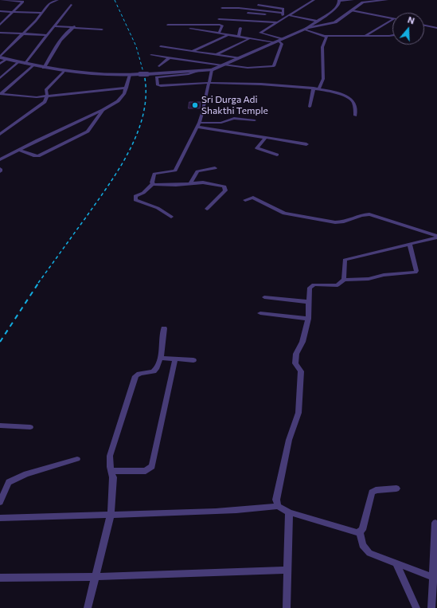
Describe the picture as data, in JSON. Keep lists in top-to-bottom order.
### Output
{
  "places": ["Sri Durga Adi Shakthi Temple"],
  "north": "top"
}
